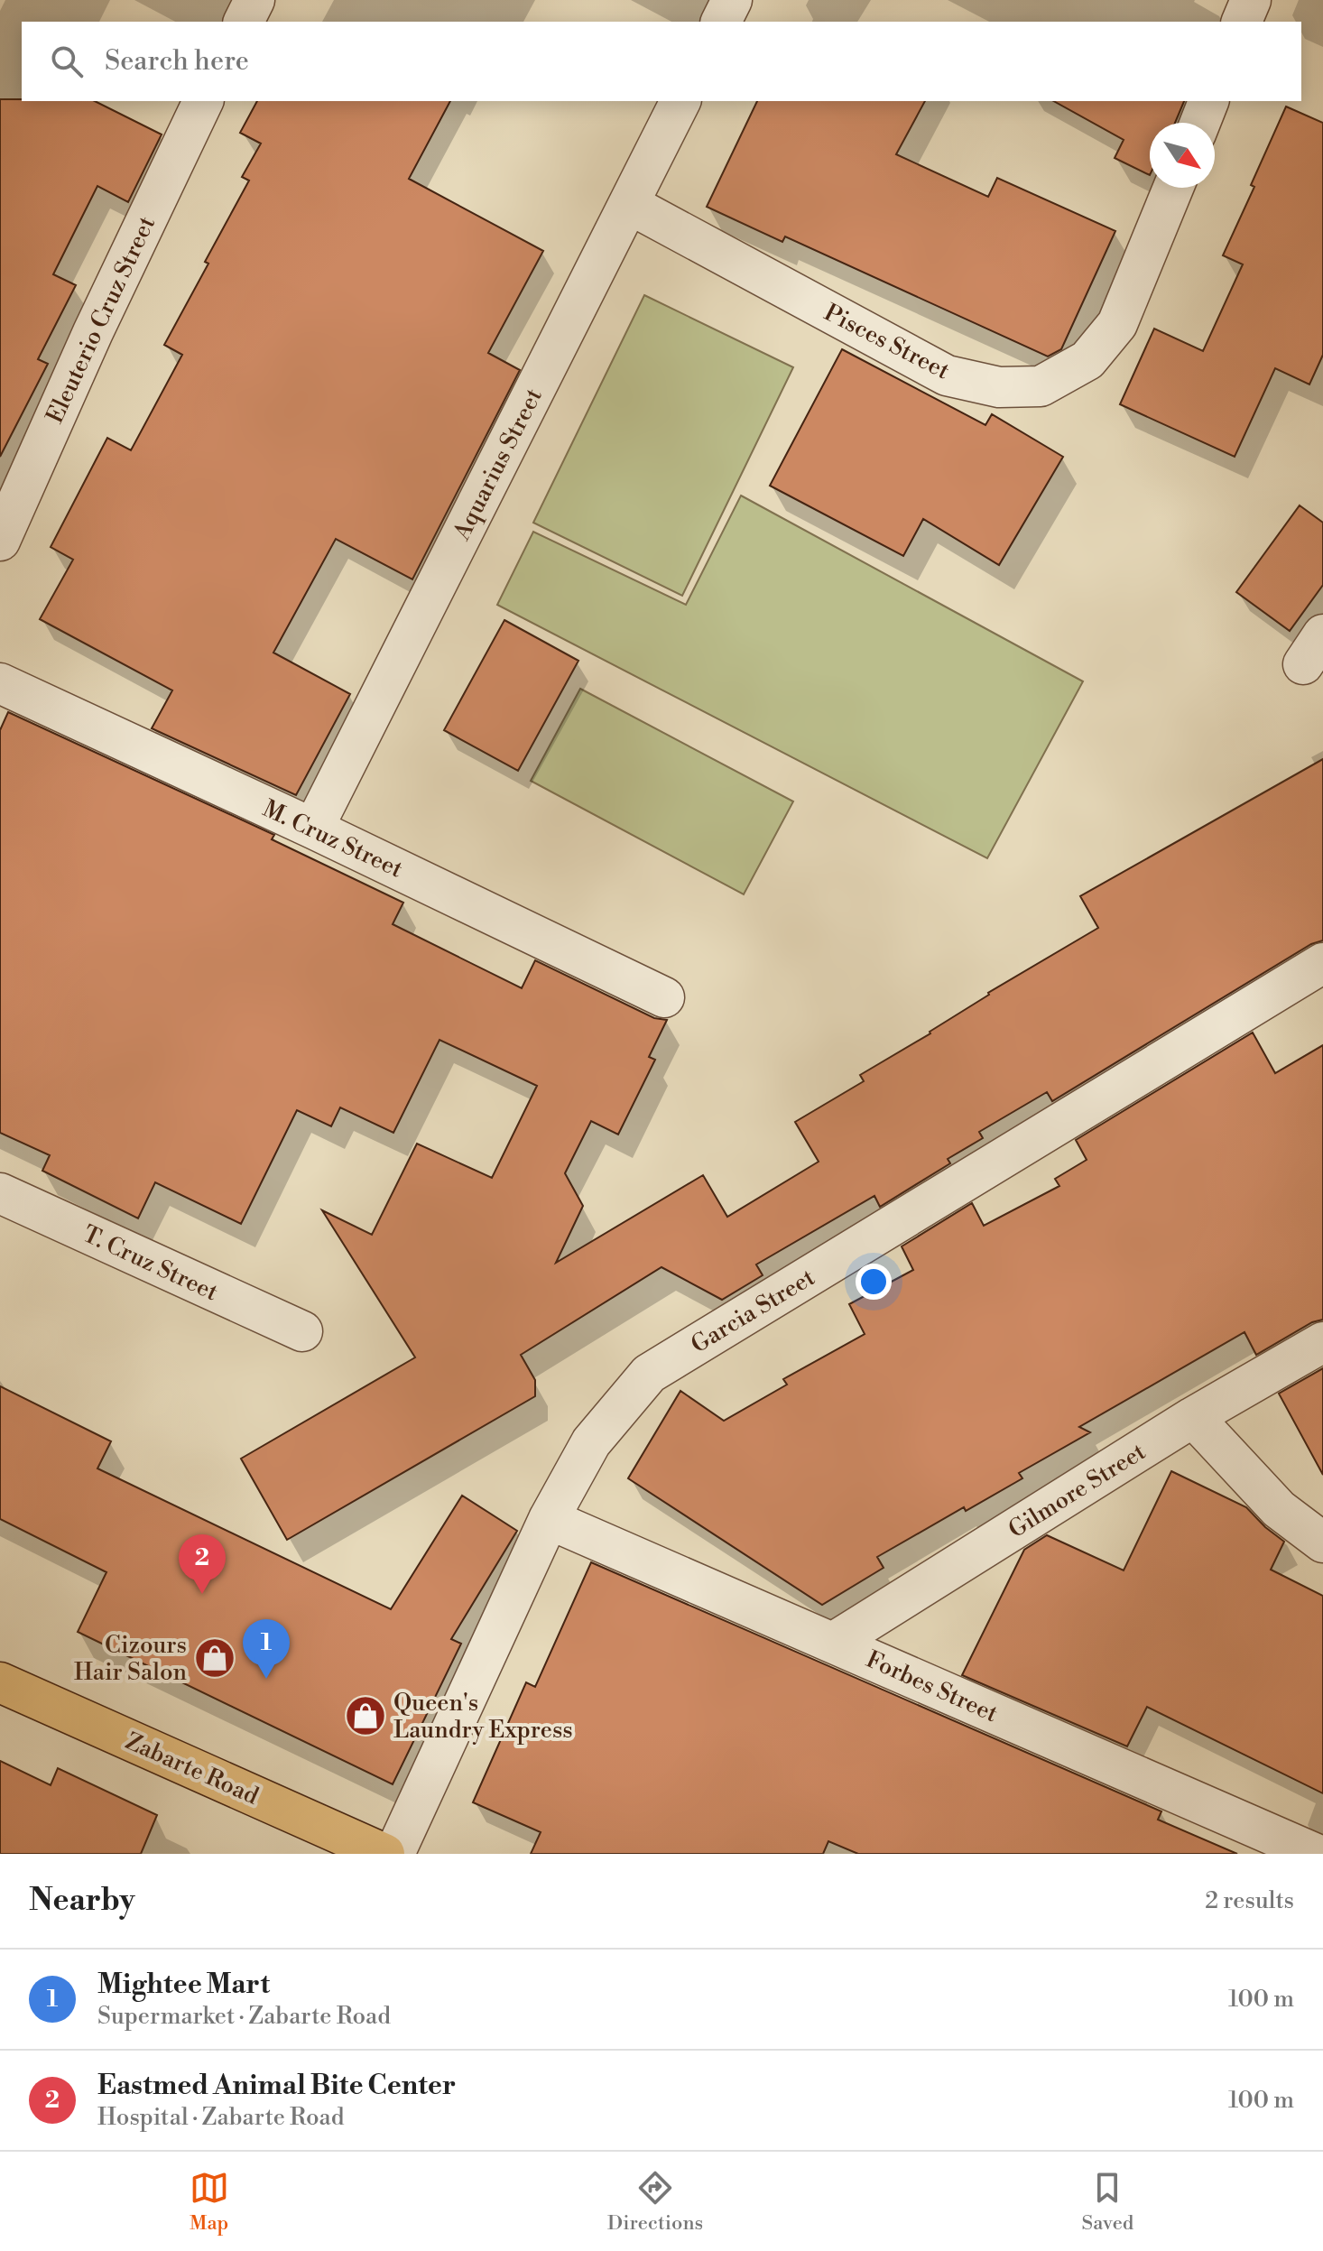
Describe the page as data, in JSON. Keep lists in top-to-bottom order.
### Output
{
  "streets": {
    "main road": ["Zabarte Road"],
    "street": [
      "Eleuterio Cruz Street",
      "Pisces Street",
      "Aquarius Street",
      "M. Cruz Street",
      "T. Cruz Street",
      "Garcia Street",
      "Gilmore Street",
      "Forbes Street"
    ]
  },
  "crossings": [
    ["Pisces Street", "Aquarius Street"],
    ["Aquarius Street", "M. Cruz Street"],
    ["Garcia Street", "Forbes Street"],
    ["Gilmore Street", "Forbes Street"]
  ],
  "places": {
    "shop": ["Cizours Hair Salon", "Queen's Laundry Express"]
  },
  "north": "bottom right",
  "page": {
    "search": "Search here",
    "pins": ["2", "1"],
    "heading": ["Nearby", "2 results"],
    "list": [
      {
        "mark": "1",
        "name": "Mightee Mart",
        "note": "Supermarket · Zabarte Road",
        "value": "100 m"
      },
      {
        "mark": "2",
        "name": "Eastmed Animal Bite Center",
        "note": "Hospital · Zabarte Road",
        "value": "100 m"
      }
    ],
    "nav": ["Map", "Directions", "Saved"]
  }
}
